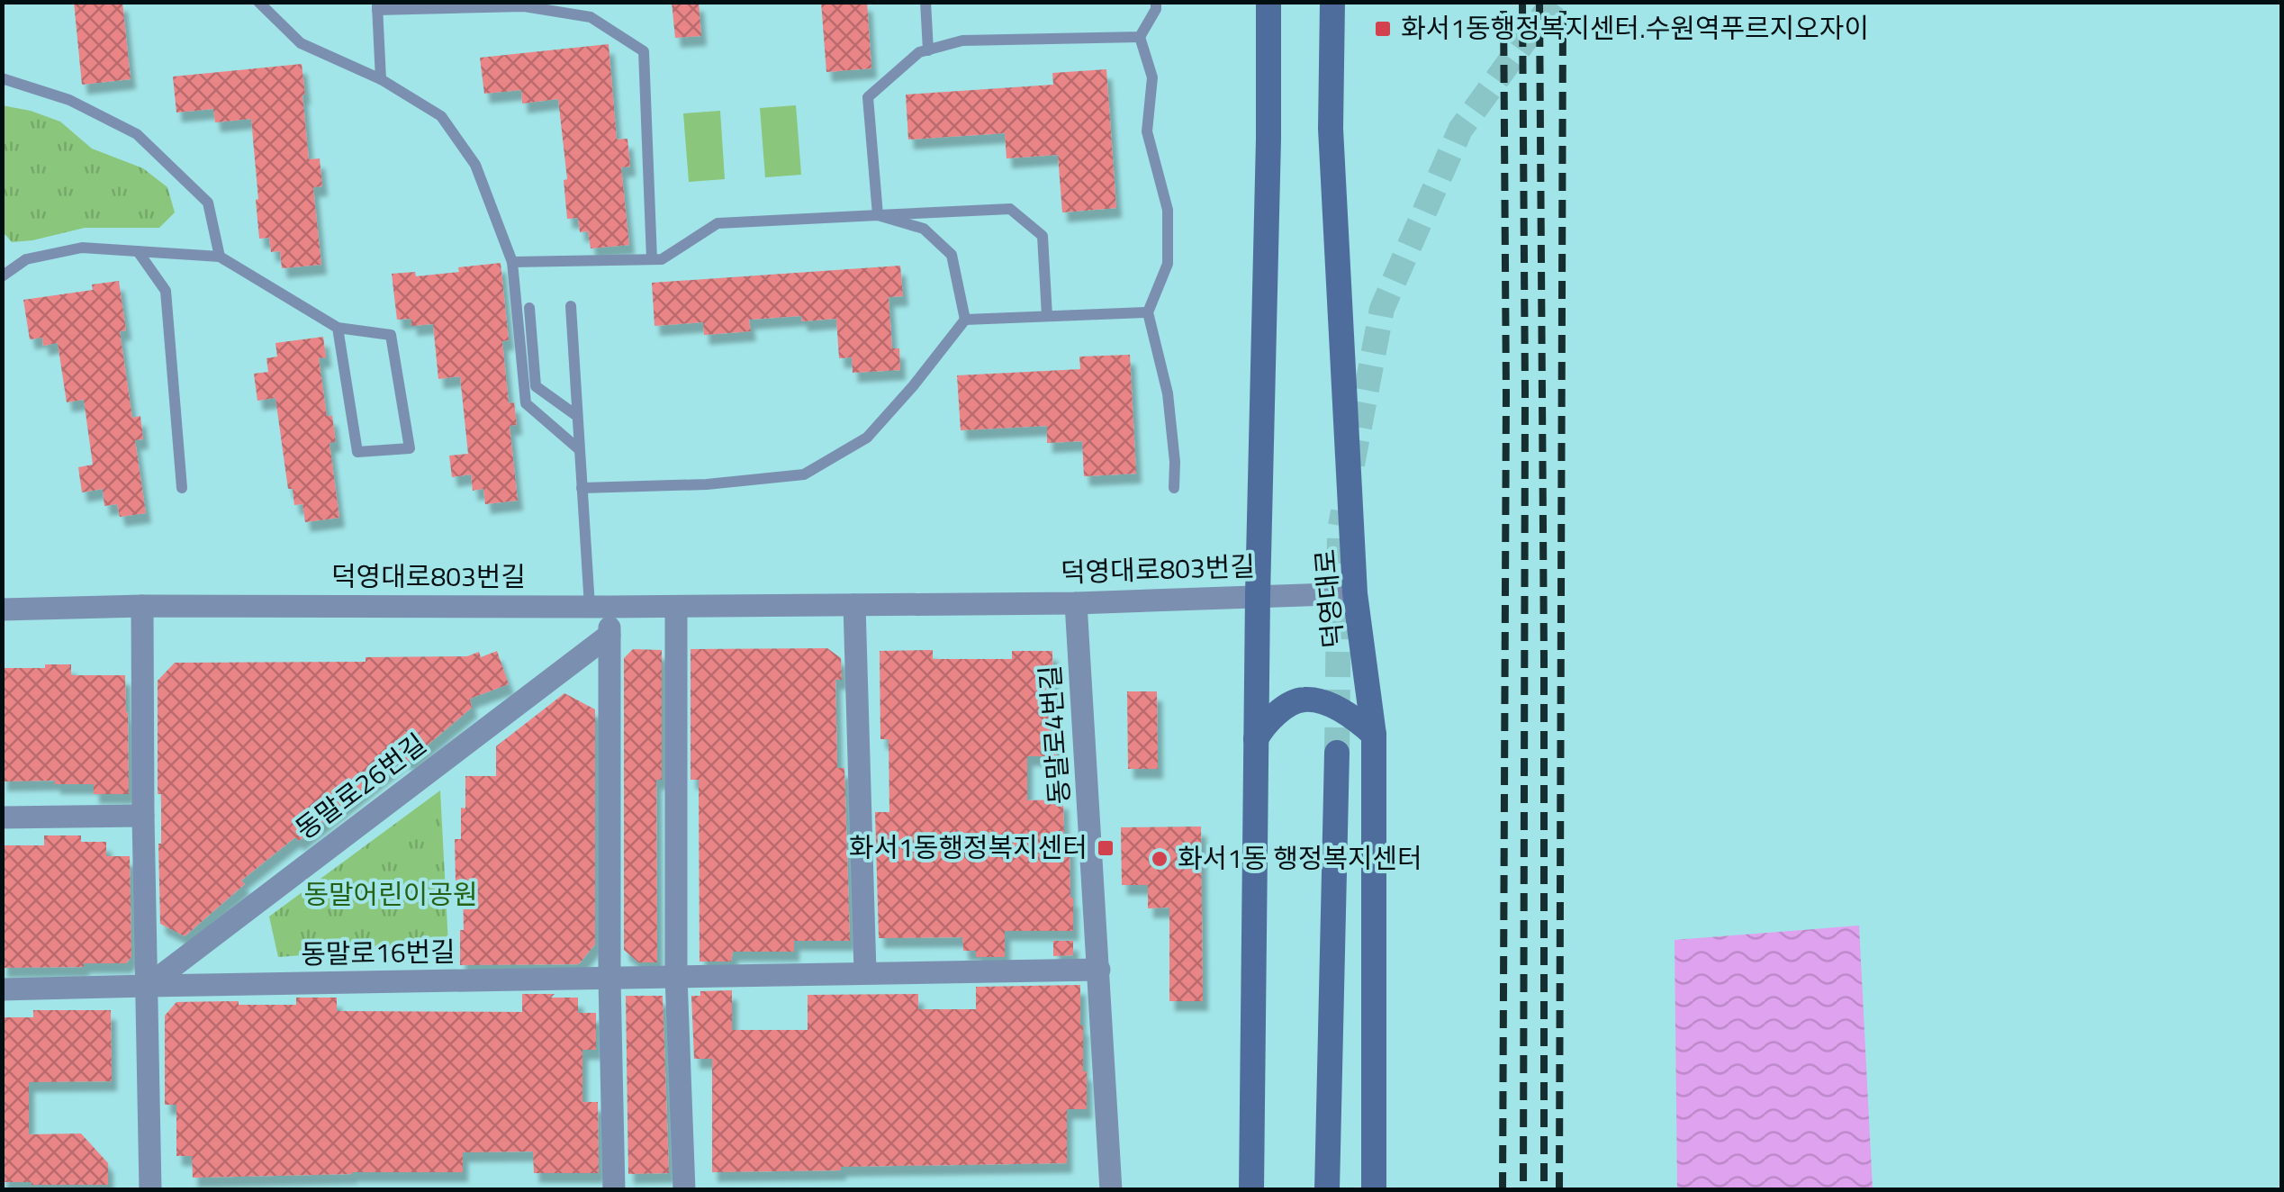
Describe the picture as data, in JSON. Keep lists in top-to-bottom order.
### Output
{
  "streets": {
    "main road": ["덕영대로"],
    "street": [
      "덕영대로803번길",
      "동말로4번길",
      "동말로26번길",
      "동말로16번길"
    ]
  },
  "crossings": [
    ["덕영대로803번길", "덕영대로"],
    ["덕영대로803번길", "동말로4번길"],
    ["동말로26번길", "동말로16번길"]
  ],
  "parks": ["동말어린이공원"],
  "places": {
    "transit": ["화서1동행정복지센터.수원역푸르지오자이", "화서1동행정복지센터"],
    "other": ["화서1동 행정복지센터"]
  }
}
